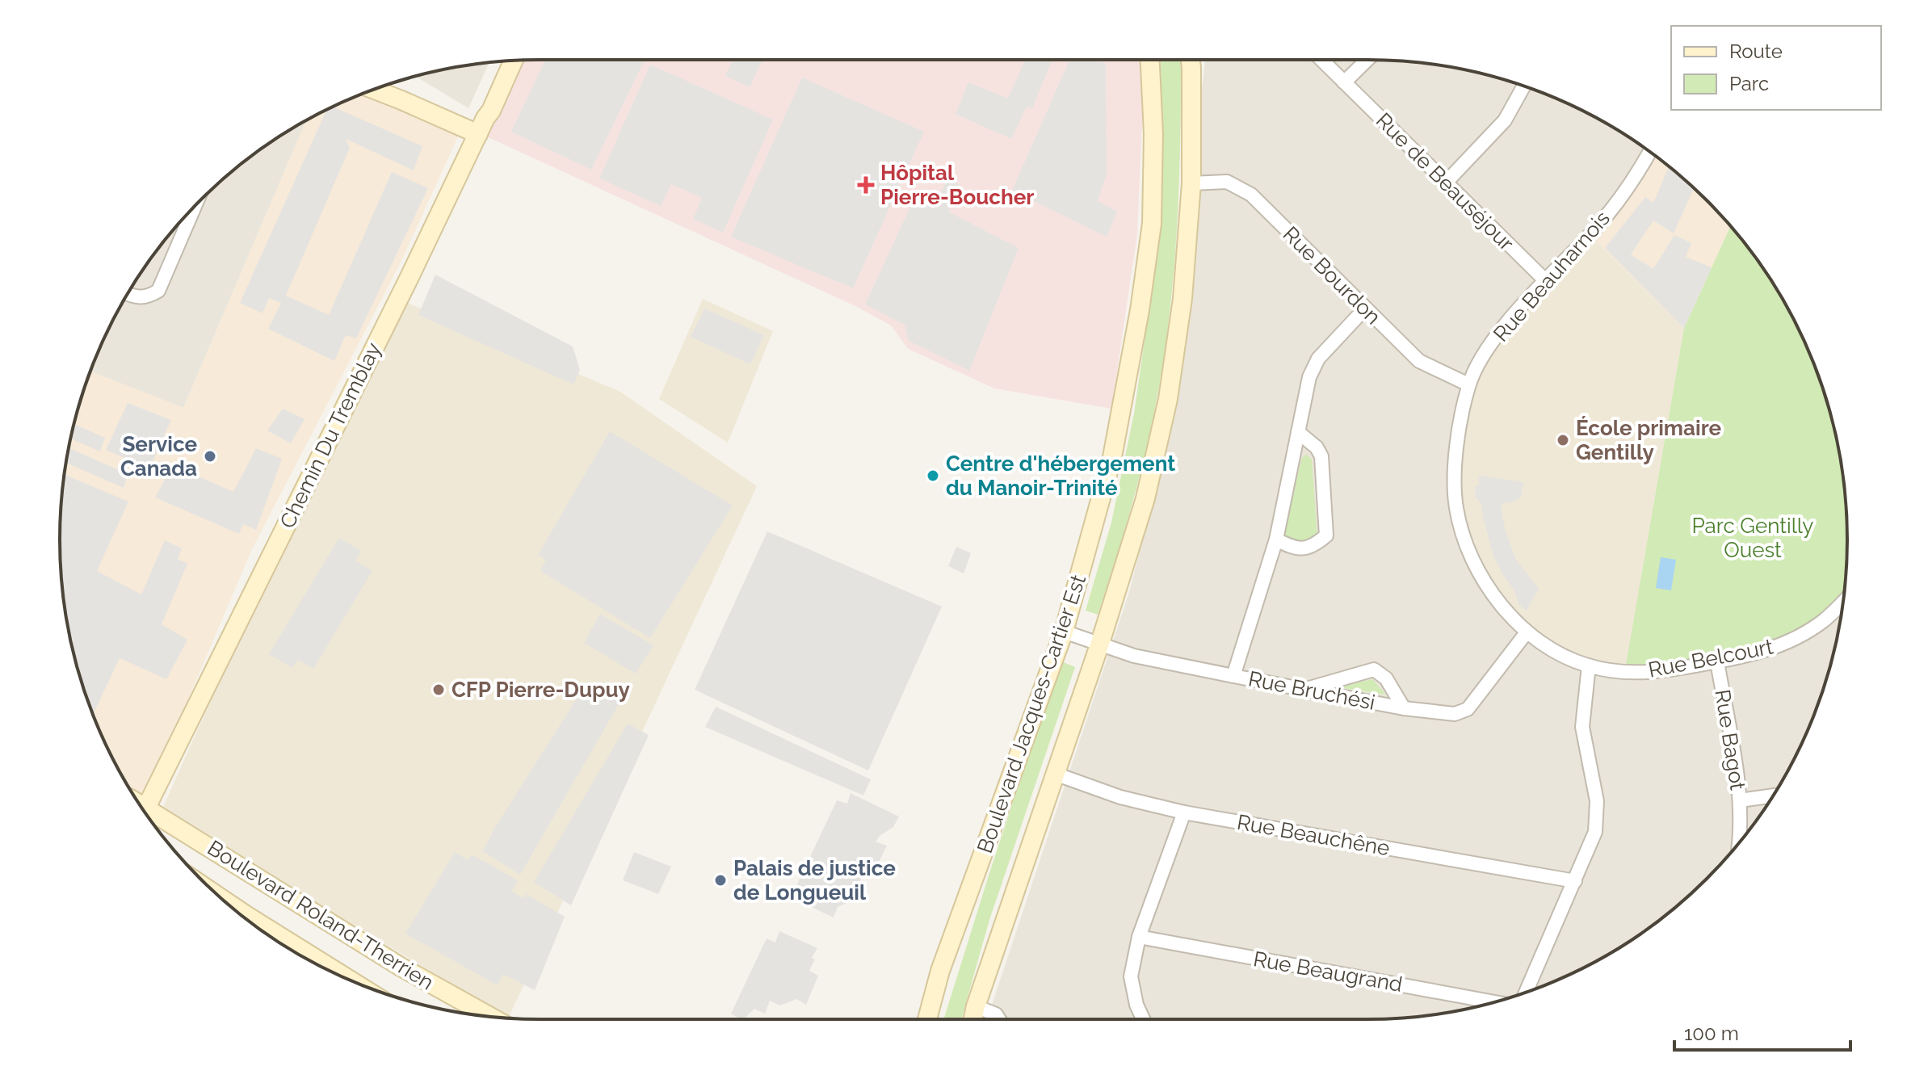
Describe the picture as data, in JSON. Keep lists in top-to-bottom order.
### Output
{
  "streets": {
    "main road": ["Chemin Du Tremblay", "Boulevard Jacques-Cartier Est", "Boulevard Roland-Therrien"],
    "street": [
      "Rue de Beauséjour",
      "Rue Bourdon",
      "Rue Beauharnois",
      "Rue Belcourt",
      "Rue Bruchési",
      "Rue Bagot",
      "Rue Beauchêne",
      "Rue Beaugrand"
    ]
  },
  "crossings": [
    ["Rue de Beauséjour", "Rue Beauharnois"],
    ["Rue Bourdon", "Rue Beauharnois"],
    ["Rue Bourdon", "Boulevard Jacques-Cartier Est"],
    ["Rue Beauharnois", "Rue Belcourt"],
    ["Rue Beauharnois", "Rue Bruchési"],
    ["Rue Belcourt", "Rue Bagot"],
    ["Rue Bruchési", "Boulevard Jacques-Cartier Est"],
    ["Boulevard Jacques-Cartier Est", "Rue Beauchêne"]
  ],
  "parks": ["Parc Gentilly Ouest"],
  "places": {
    "health": ["Hôpital Pierre-Boucher"],
    "other": [
      "École primaire Gentilly",
      "Service Canada",
      "Centre d'hébergement du Manoir-Trinité",
      "CFP Pierre-Dupuy",
      "Palais de justice de Longueuil"
    ]
  },
  "legend": ["Route", "Parc"],
  "scale_bar": "100 m"
}
